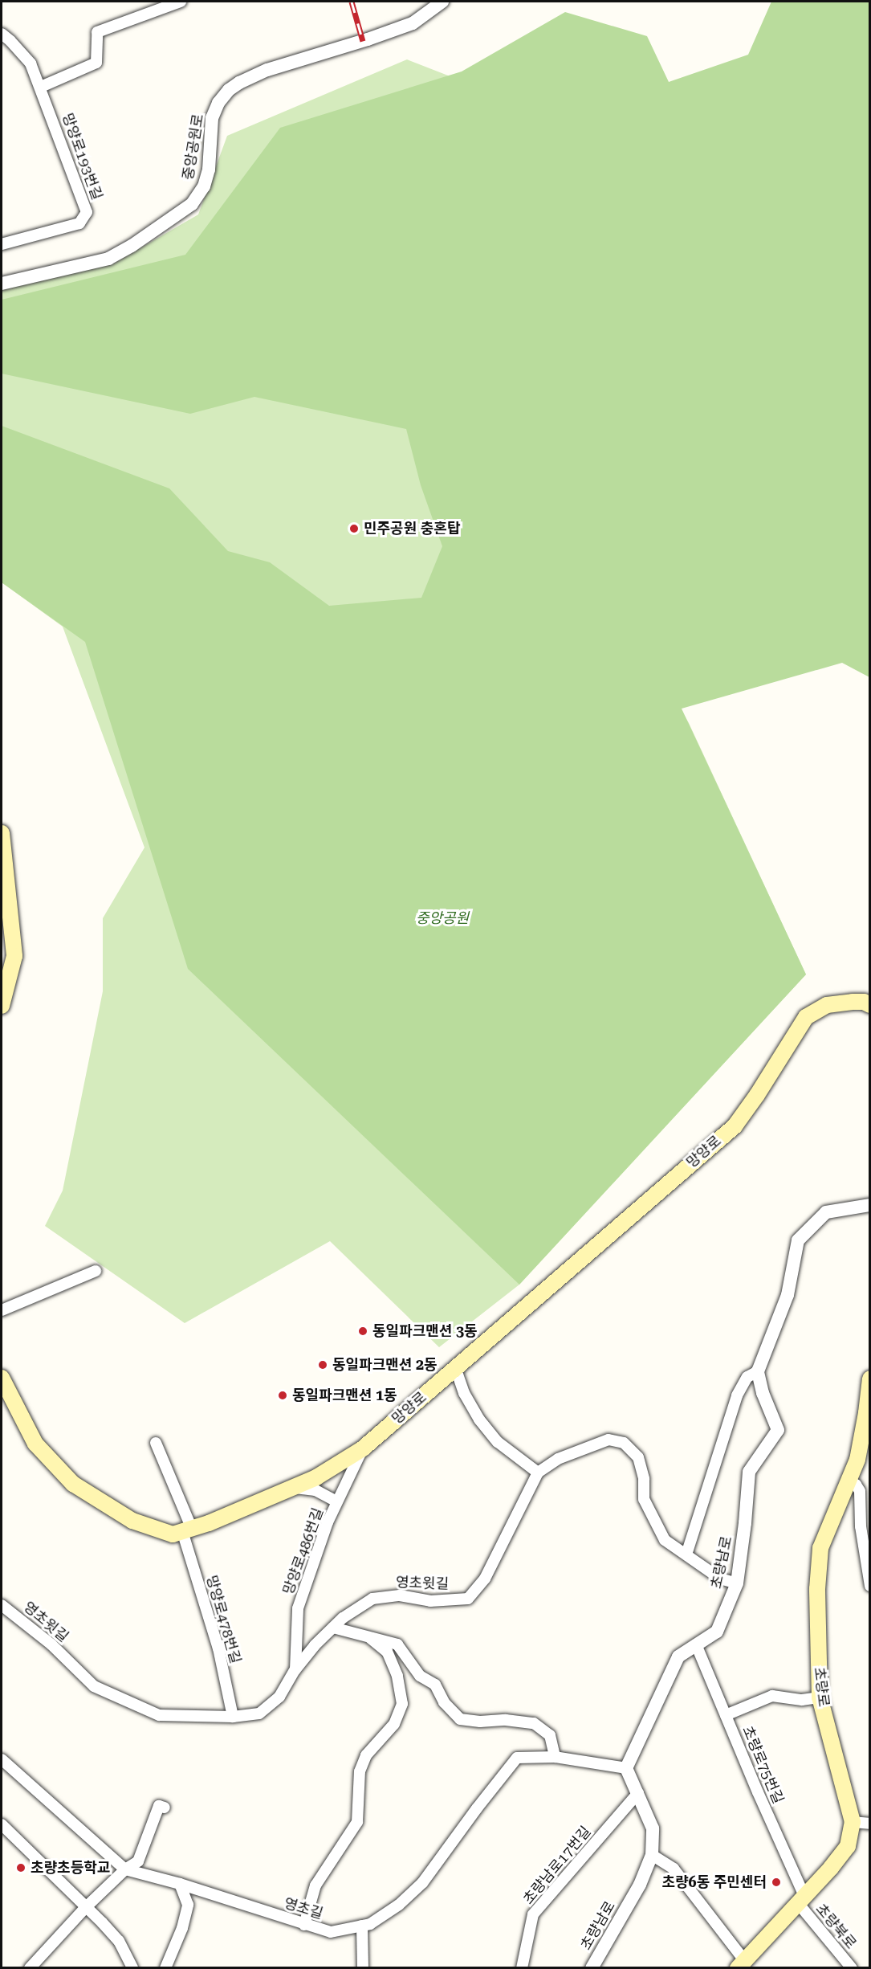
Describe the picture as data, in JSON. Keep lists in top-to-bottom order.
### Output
{
  "streets": {
    "main road": ["망양로", "초량로"],
    "street": [
      "중앙공원로",
      "망양로193번길",
      "망양로486번길",
      "초량남로",
      "영초윗길",
      "망양로478번길",
      "초량로75번길",
      "초량남로17번길",
      "영초길",
      "초량북로"
    ]
  },
  "crossings": [
    ["망양로", "망양로486번길"],
    ["망양로", "망양로478번길"],
    ["망양로486번길", "영초윗길"],
    ["초량남로", "영초윗길"],
    ["초량남로", "초량로"],
    ["초량남로", "초량로75번길"],
    ["초량남로", "초량남로17번길"],
    ["초량남로", "영초길"],
    ["영초윗길", "망양로478번길"],
    ["초량로", "초량로75번길"],
    ["초량로", "초량북로"],
    ["초량로75번길", "초량북로"]
  ],
  "parks": ["중앙공원"],
  "places": [
    "민주공원 충혼탑",
    "동일파크맨션 3동",
    "동일파크맨션 2동",
    "동일파크맨션 1동",
    "초량초등학교",
    "초량6동 주민센터"
  ]
}
